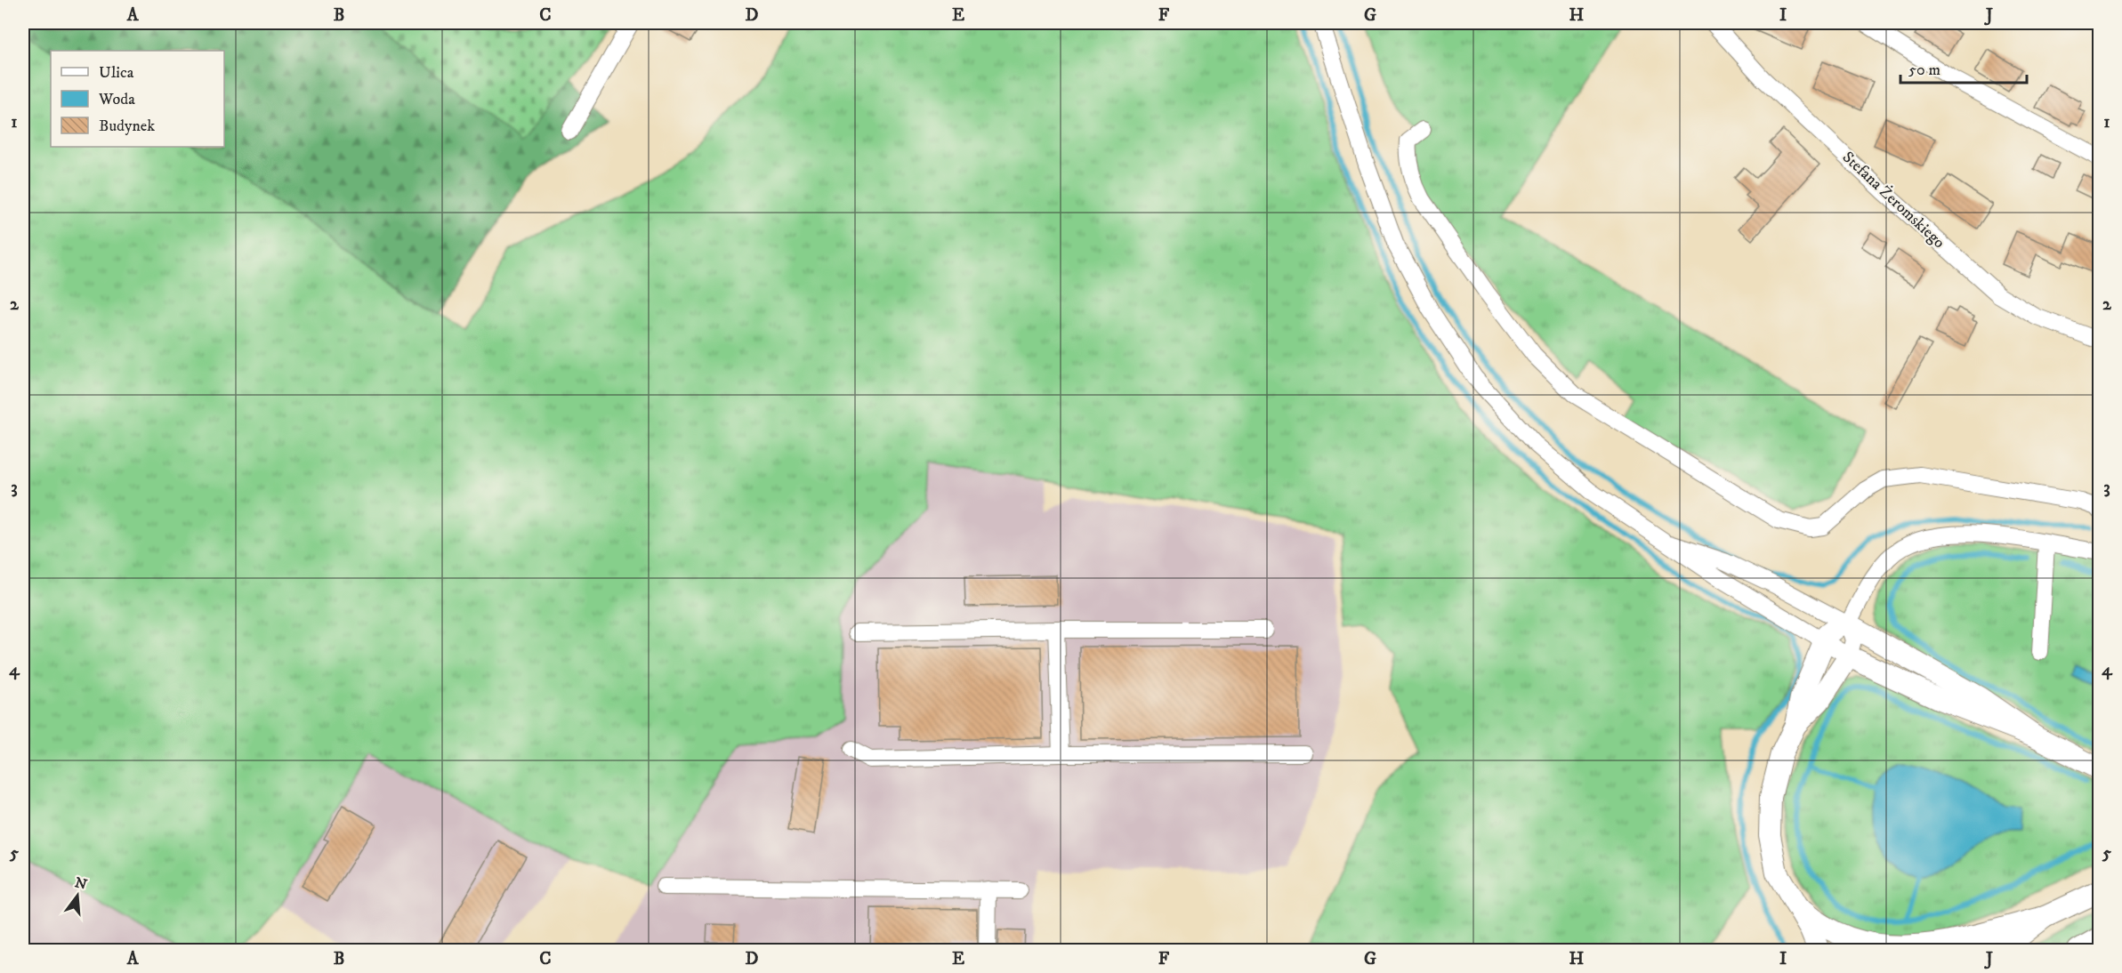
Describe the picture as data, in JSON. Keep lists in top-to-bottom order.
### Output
{
  "streets": {
    "street": ["Stefana Żeromskiego"]
  },
  "legend": ["Ulica", "Woda", "Budynek"],
  "scale_bar": "50 m",
  "north": "top",
  "grid": {
    "columns": [
      "A",
      "B",
      "C",
      "D",
      "E",
      "F",
      "G",
      "H",
      "I",
      "J"
    ],
    "rows": [
      "1",
      "2",
      "3",
      "4",
      "5"
    ]
  }
}
